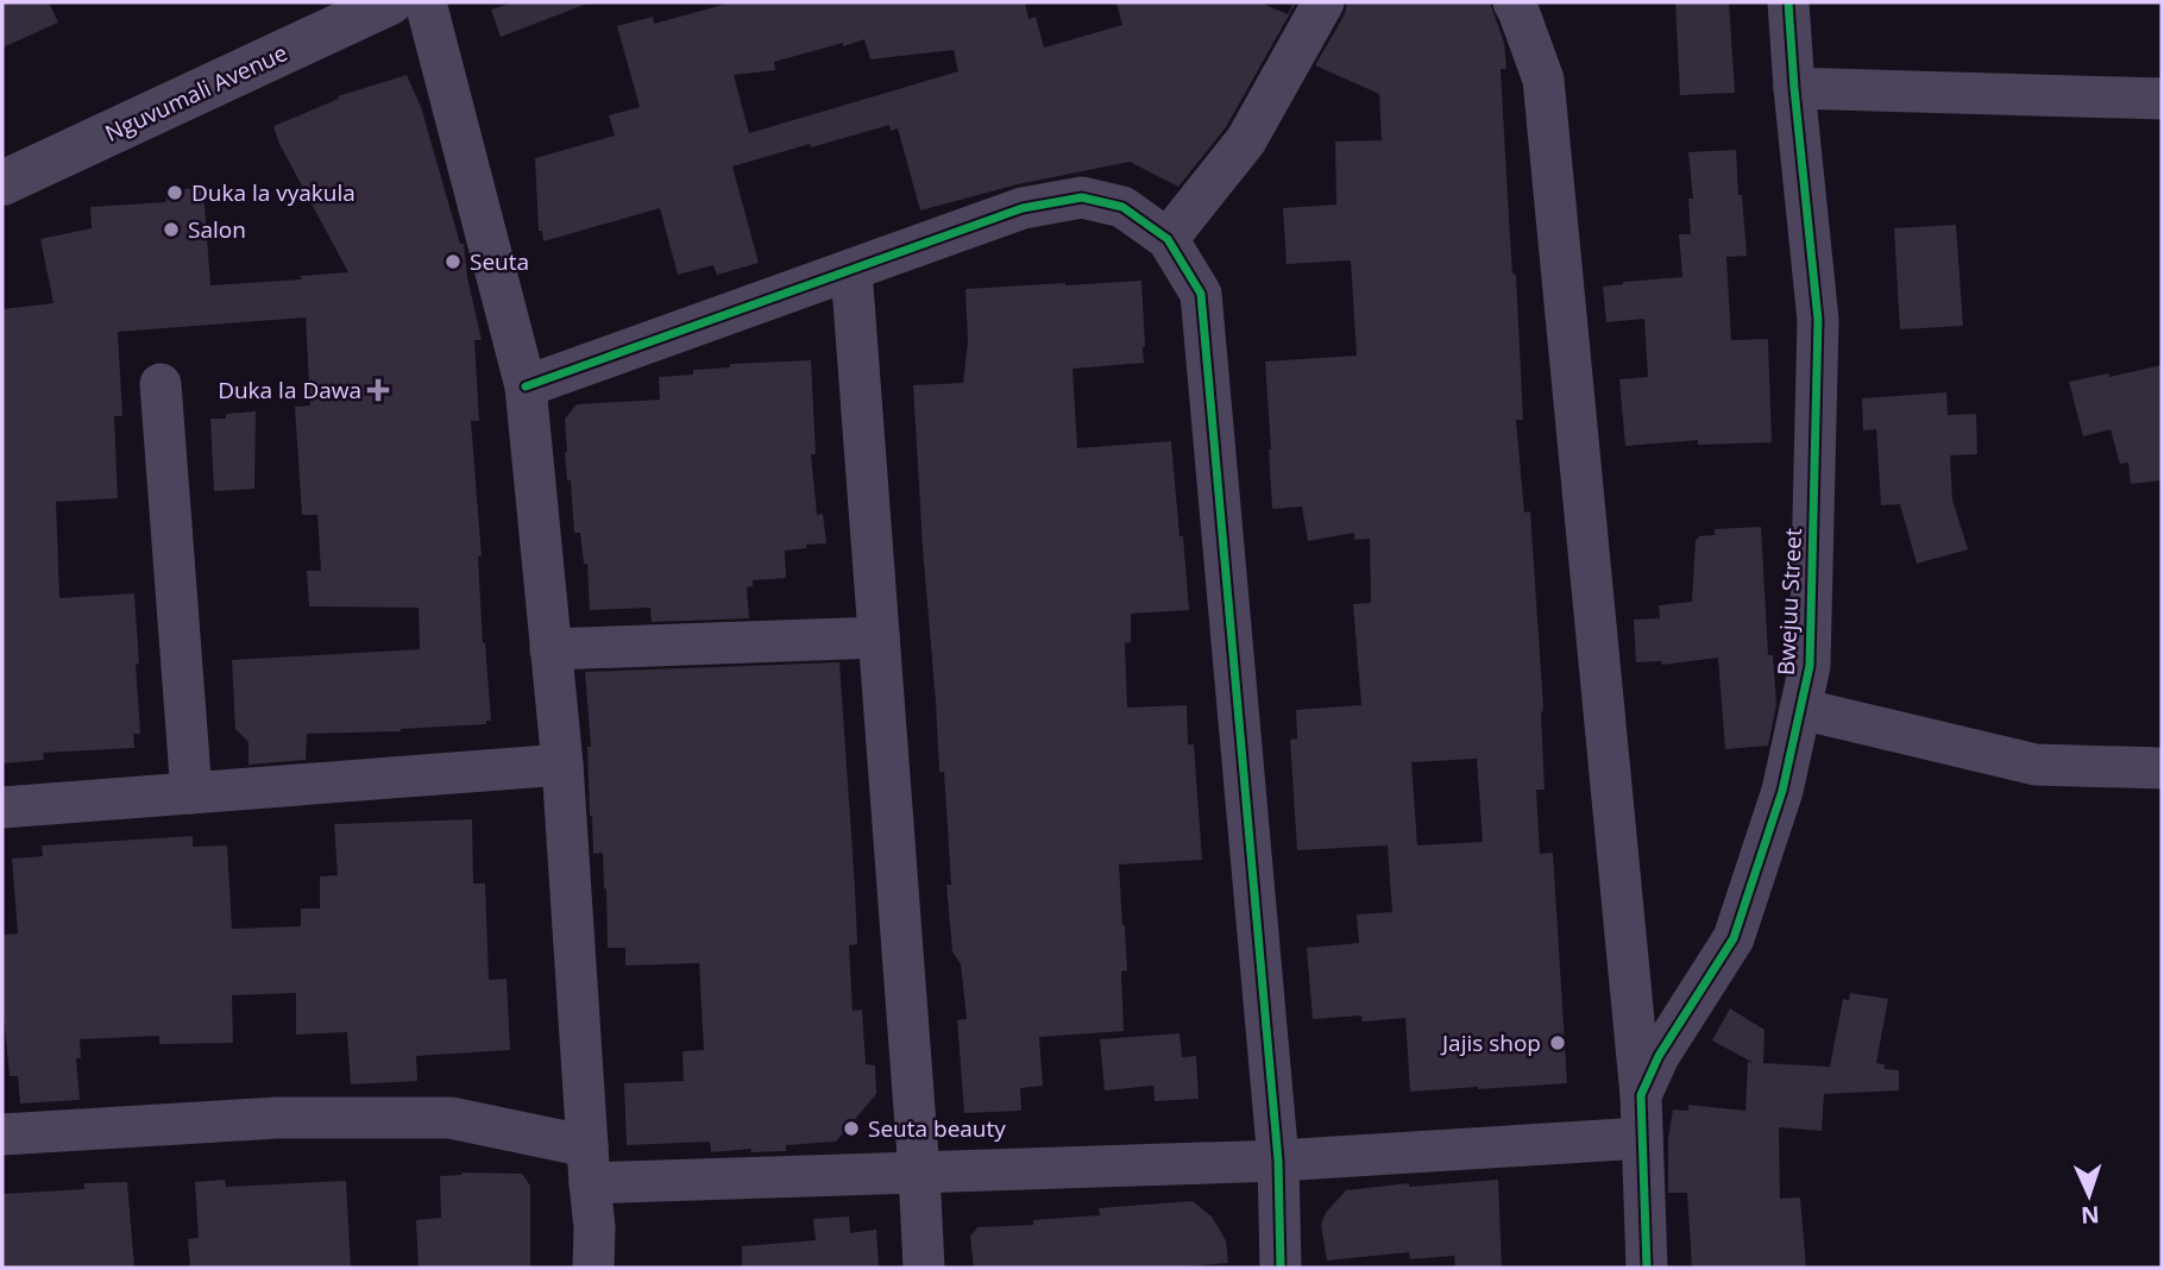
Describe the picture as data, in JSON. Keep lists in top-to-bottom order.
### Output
{
  "streets": {
    "street": ["Nguvumali Avenue", "Bwejuu Street"]
  },
  "places": {
    "other": [
      "Duka la vyakula",
      "Salon",
      "Seuta",
      "Jajis shop",
      "Seuta beauty"
    ],
    "health": ["Duka la Dawa"]
  },
  "north": "bottom"
}
